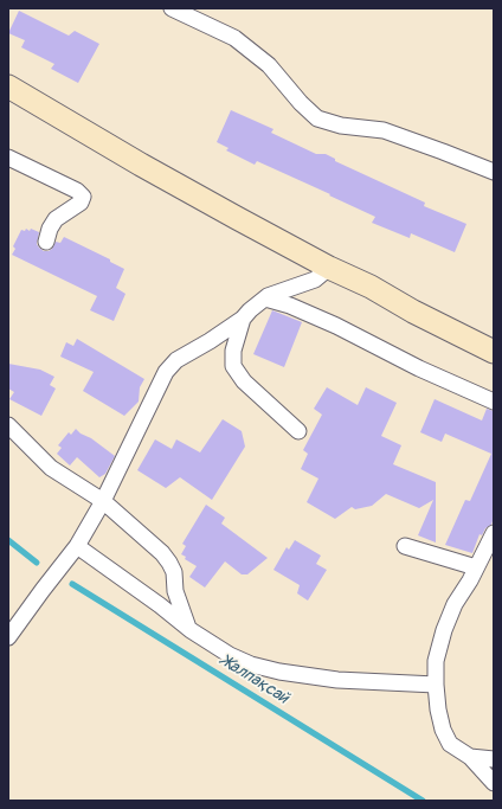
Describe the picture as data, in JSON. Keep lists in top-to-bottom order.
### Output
{
  "water": ["Жалпақсай"]
}
